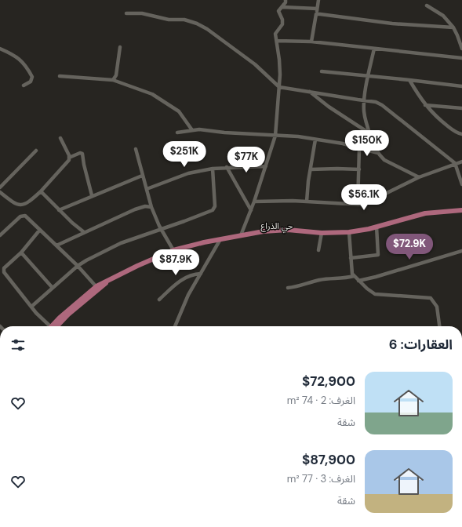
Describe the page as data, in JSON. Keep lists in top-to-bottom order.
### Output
{
  "districts": ["حي الذراع"],
  "page": {
    "price": [
      "$150K",
      "$251K",
      "$77K",
      "$56.1K",
      "$72.9K",
      "$87.9K"
    ],
    "heading": "العقارات: 6",
    "list": [
      {
        "name": "$72,900",
        "note": "الغرف: 2 · 74 m² · شقة"
      },
      {
        "name": "$87,900",
        "note": "الغرف: 3 · 77 m² · شقة"
      }
    ]
  }
}
